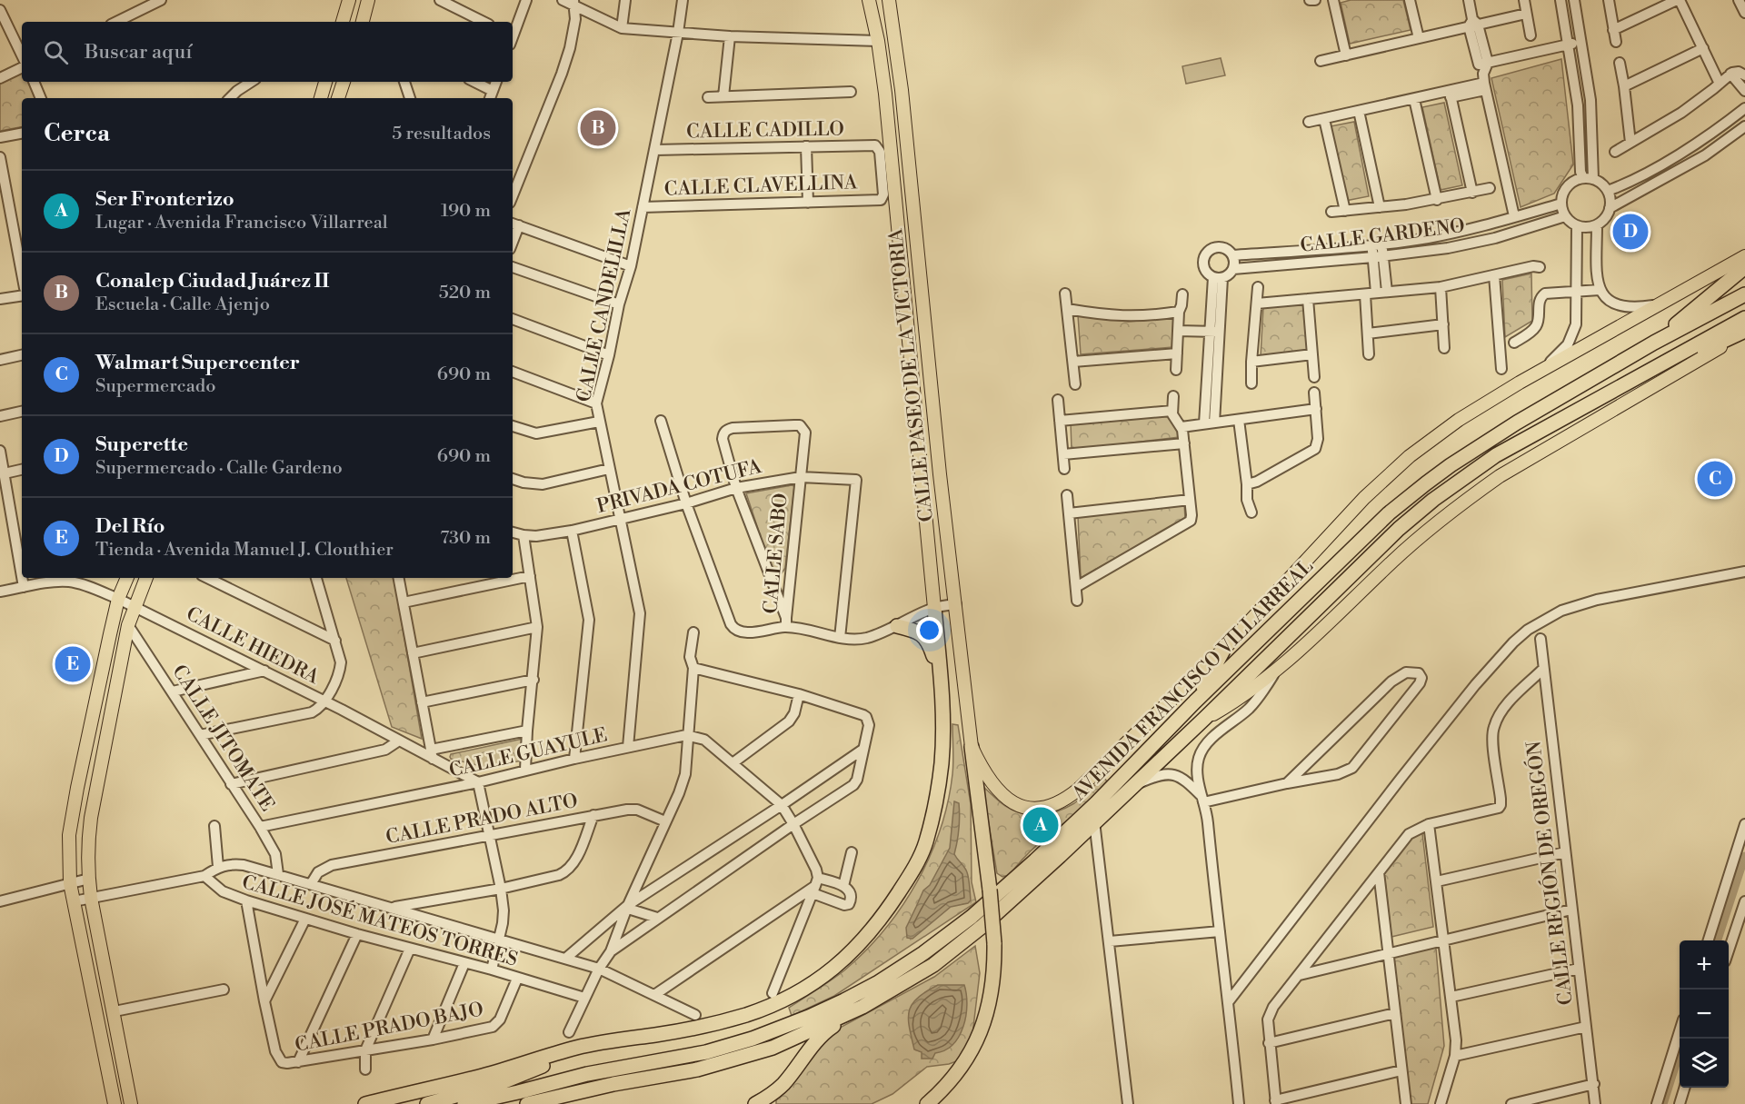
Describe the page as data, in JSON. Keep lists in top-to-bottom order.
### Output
{
  "streets": {
    "highway": ["AVENIDA FRANCISCO VILLARREAL"],
    "main road": ["CALLE PASEO DE LA VICTORIA"],
    "street": [
      "CALLE CADILLO",
      "CALLE CLAVELLINA",
      "CALLE GARDENO",
      "CALLE CANDELILLA",
      "PRIVADA COTUFA",
      "CALLE SABO",
      "CALLE HIEDRA",
      "CALLE JITOMATE",
      "CALLE GUAYULE",
      "CALLE PRADO ALTO",
      "CALLE REGIÓN DE OREGÓN",
      "CALLE JOSÉ MATEOS TORRES",
      "CALLE PRADO BAJO"
    ]
  },
  "crossings": [
    ["CALLE CADILLO", "CALLE CLAVELLINA"],
    ["CALLE CADILLO", "CALLE CANDELILLA"],
    ["CALLE CLAVELLINA", "CALLE CANDELILLA"],
    ["CALLE CANDELILLA", "PRIVADA COTUFA"],
    ["CALLE CANDELILLA", "CALLE GUAYULE"],
    ["PRIVADA COTUFA", "CALLE SABO"],
    ["CALLE HIEDRA", "CALLE GUAYULE"],
    ["CALLE JITOMATE", "CALLE GUAYULE"],
    ["CALLE JOSÉ MATEOS TORRES", "CALLE PRADO BAJO"]
  ],
  "page": {
    "search": "Buscar aquí",
    "heading": ["Cerca", "5 resultados"],
    "pins": [
      "B",
      "D",
      "C",
      "E",
      "A"
    ],
    "list": [
      {
        "mark": "A",
        "name": "Ser Fronterizo",
        "note": "Lugar · Avenida Francisco Villarreal",
        "value": "190 m"
      },
      {
        "mark": "B",
        "name": "Conalep Ciudad Juárez II",
        "note": "Escuela · Calle Ajenjo",
        "value": "520 m"
      },
      {
        "mark": "C",
        "name": "Walmart Supercenter",
        "note": "Supermercado",
        "value": "690 m"
      },
      {
        "mark": "D",
        "name": "Superette",
        "note": "Supermercado · Calle Gardeno",
        "value": "690 m"
      },
      {
        "mark": "E",
        "name": "Del Río",
        "note": "Tienda · Avenida Manuel J. Clouthier",
        "value": "730 m"
      }
    ],
    "map_buttons": ["+", "−"]
  }
}
